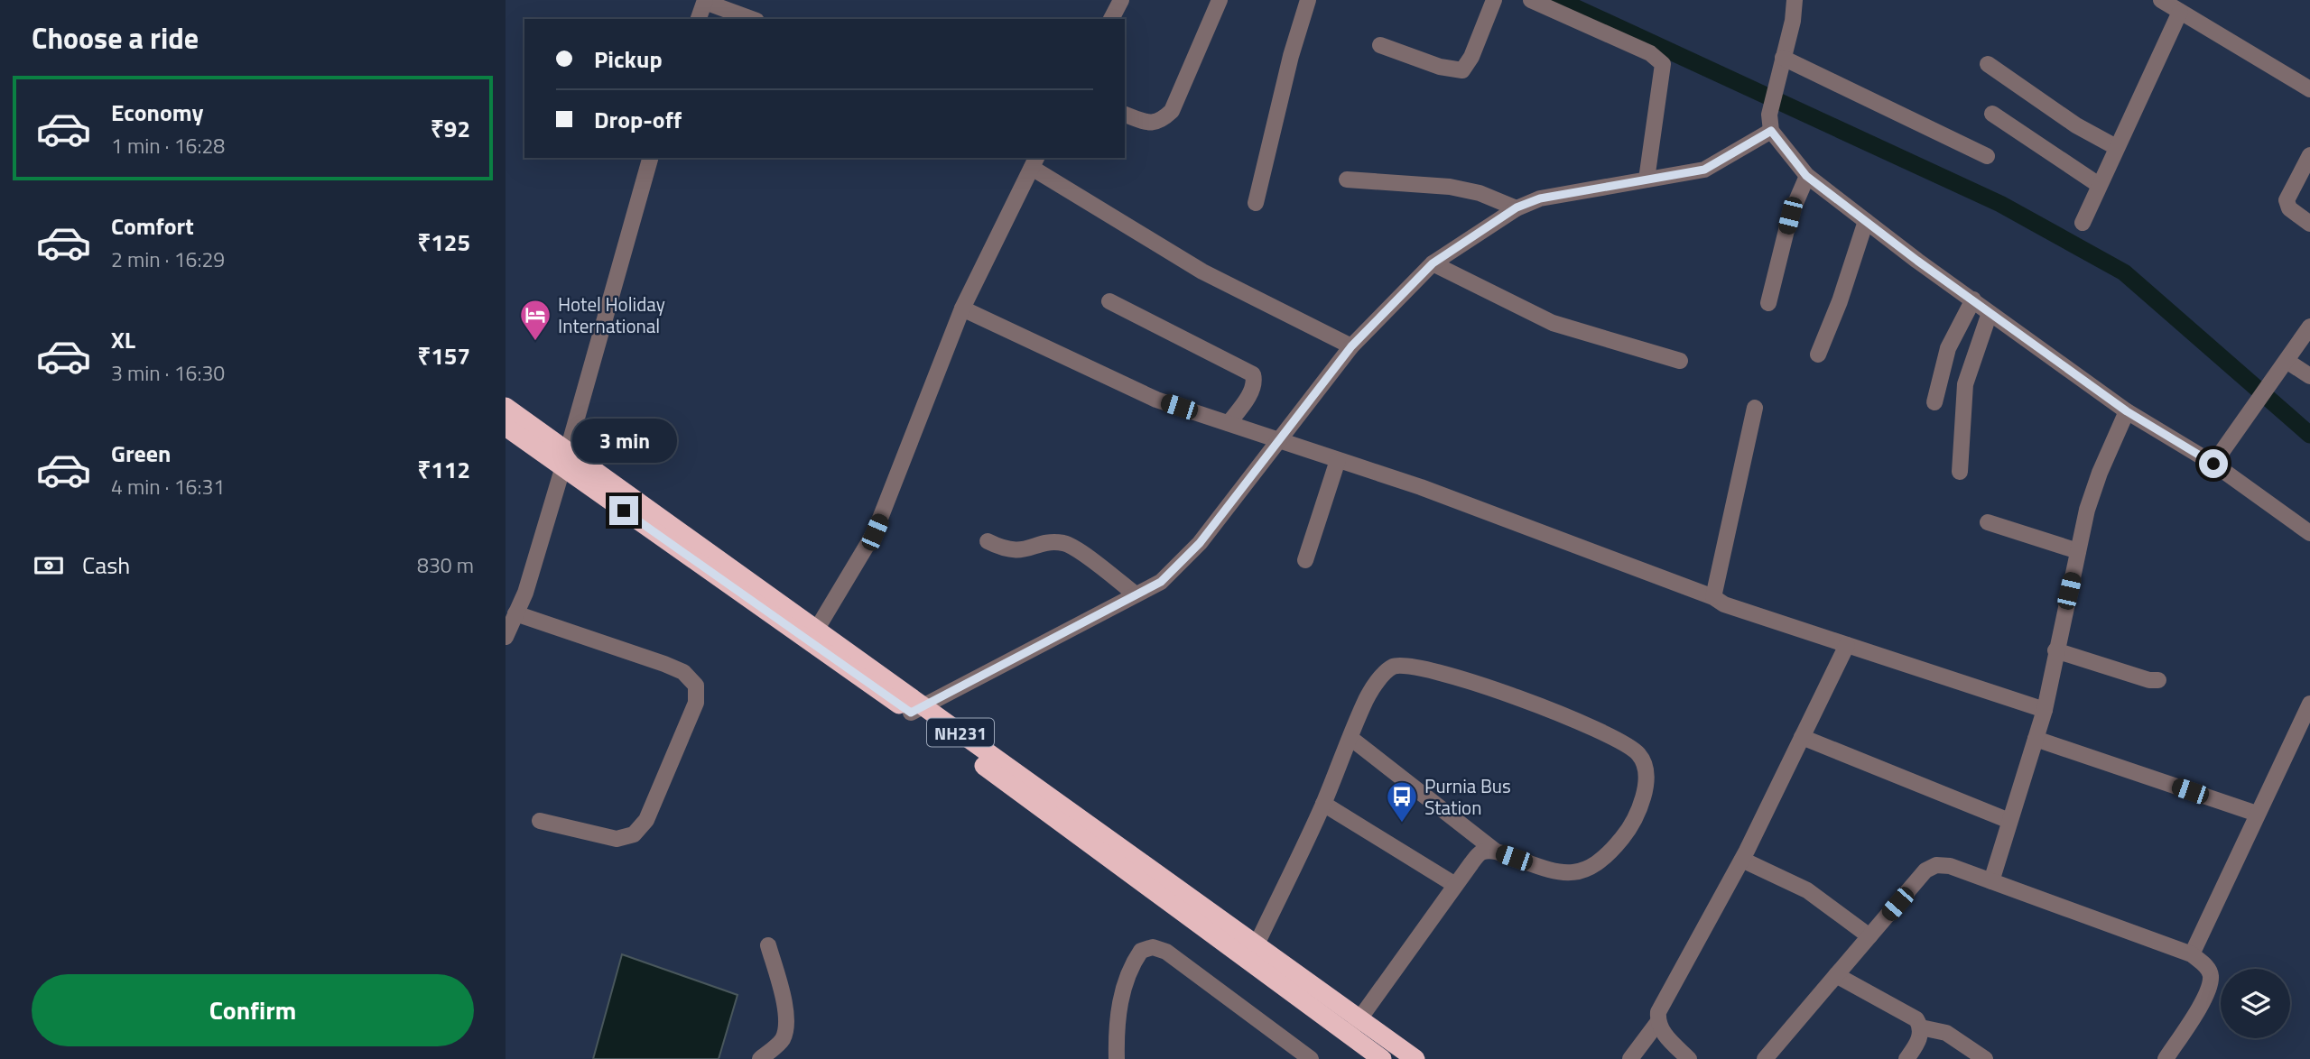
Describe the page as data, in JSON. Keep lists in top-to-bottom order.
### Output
{
  "streets": {
    "highway": ["NH231"]
  },
  "places": {
    "hotel": ["Hotel Holiday International"],
    "bus stop": ["Purnia Bus Station"]
  },
  "page": {
    "heading": "Choose a ride",
    "banner": ["Pickup", "Drop-off"],
    "list": [
      {
        "name": "Economy",
        "note": "1 min · 16:28",
        "value": "₹92"
      },
      {
        "name": "Comfort",
        "note": "2 min · 16:29",
        "value": "₹125"
      },
      {
        "name": "XL",
        "note": "3 min · 16:30",
        "value": "₹157"
      },
      {
        "name": "Green",
        "note": "4 min · 16:31",
        "value": "₹112"
      }
    ],
    "bubble": "3 min",
    "pay": ["Cash", "830 m"],
    "buttons": "Confirm"
  }
}
